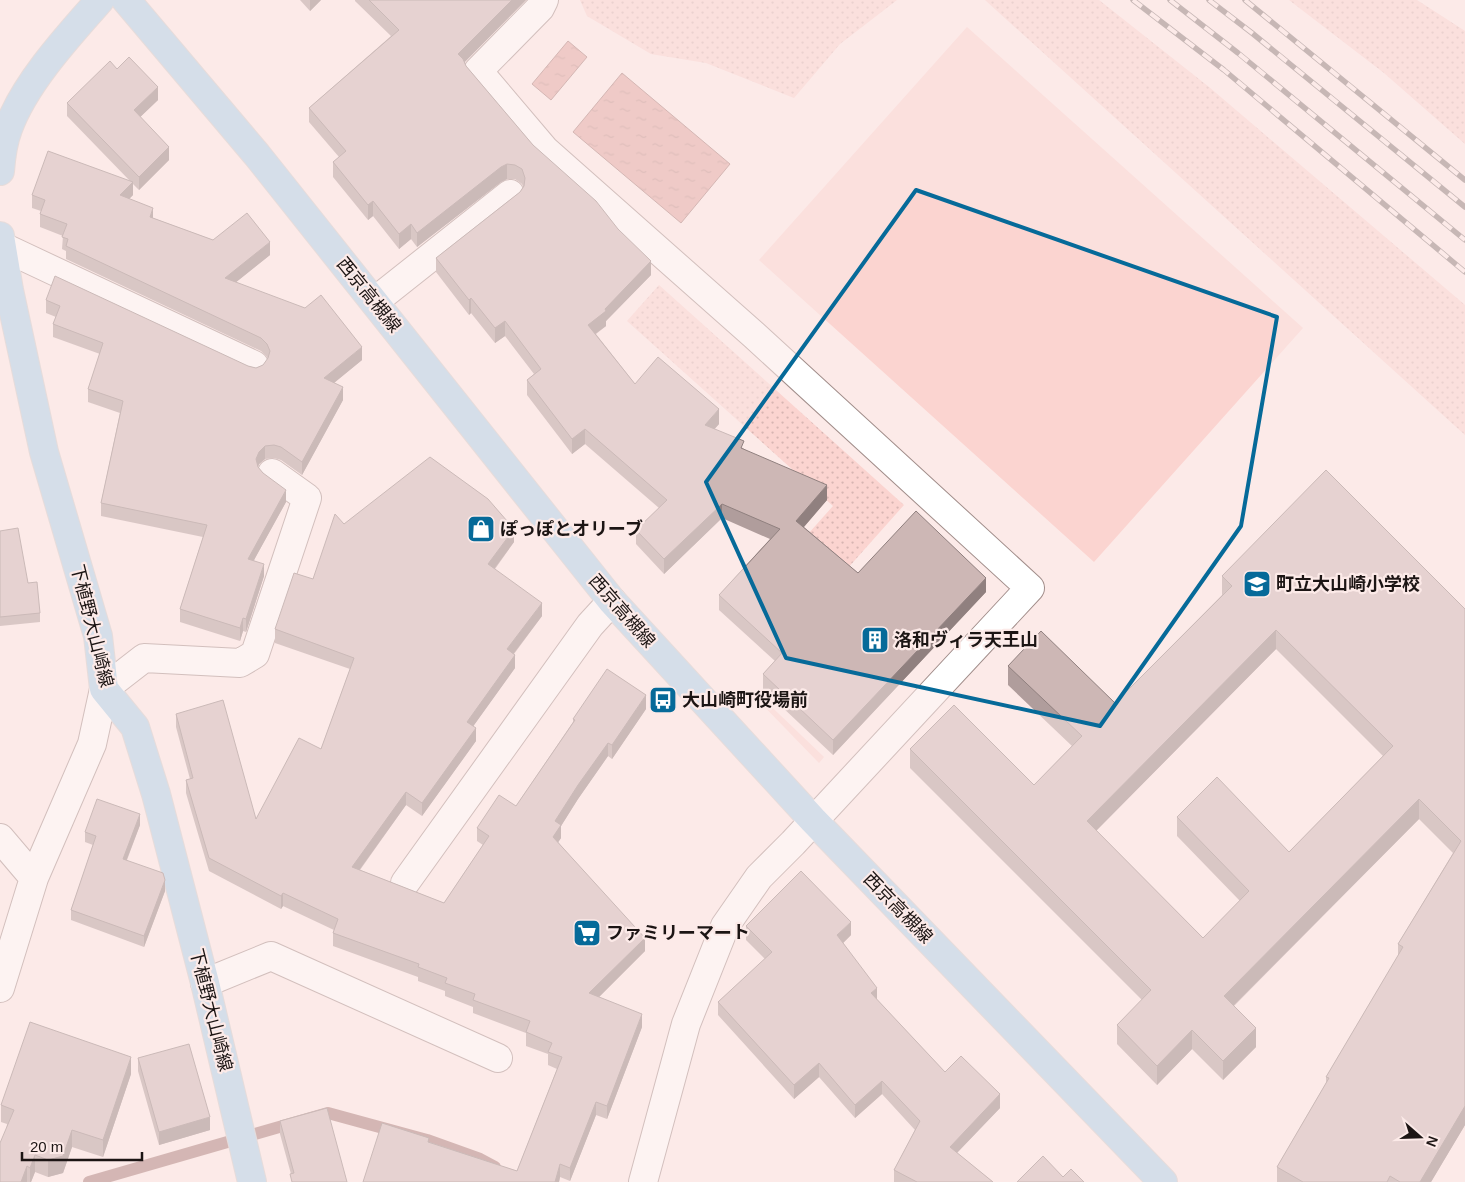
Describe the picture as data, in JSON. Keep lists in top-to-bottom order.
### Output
{
  "streets": {
    "main road": ["西京高槻線", "下植野大山崎線"]
  },
  "places": {
    "shop": ["ぽっぽとオリーブ"],
    "school or university": ["町立大山崎小学校"],
    "building": ["洛和ヴィラ天王山"],
    "bus stop": ["大山崎町役場前"],
    "supermarket": ["ファミリーマート"]
  },
  "scale_bar": "20 m",
  "north": "right"
}
